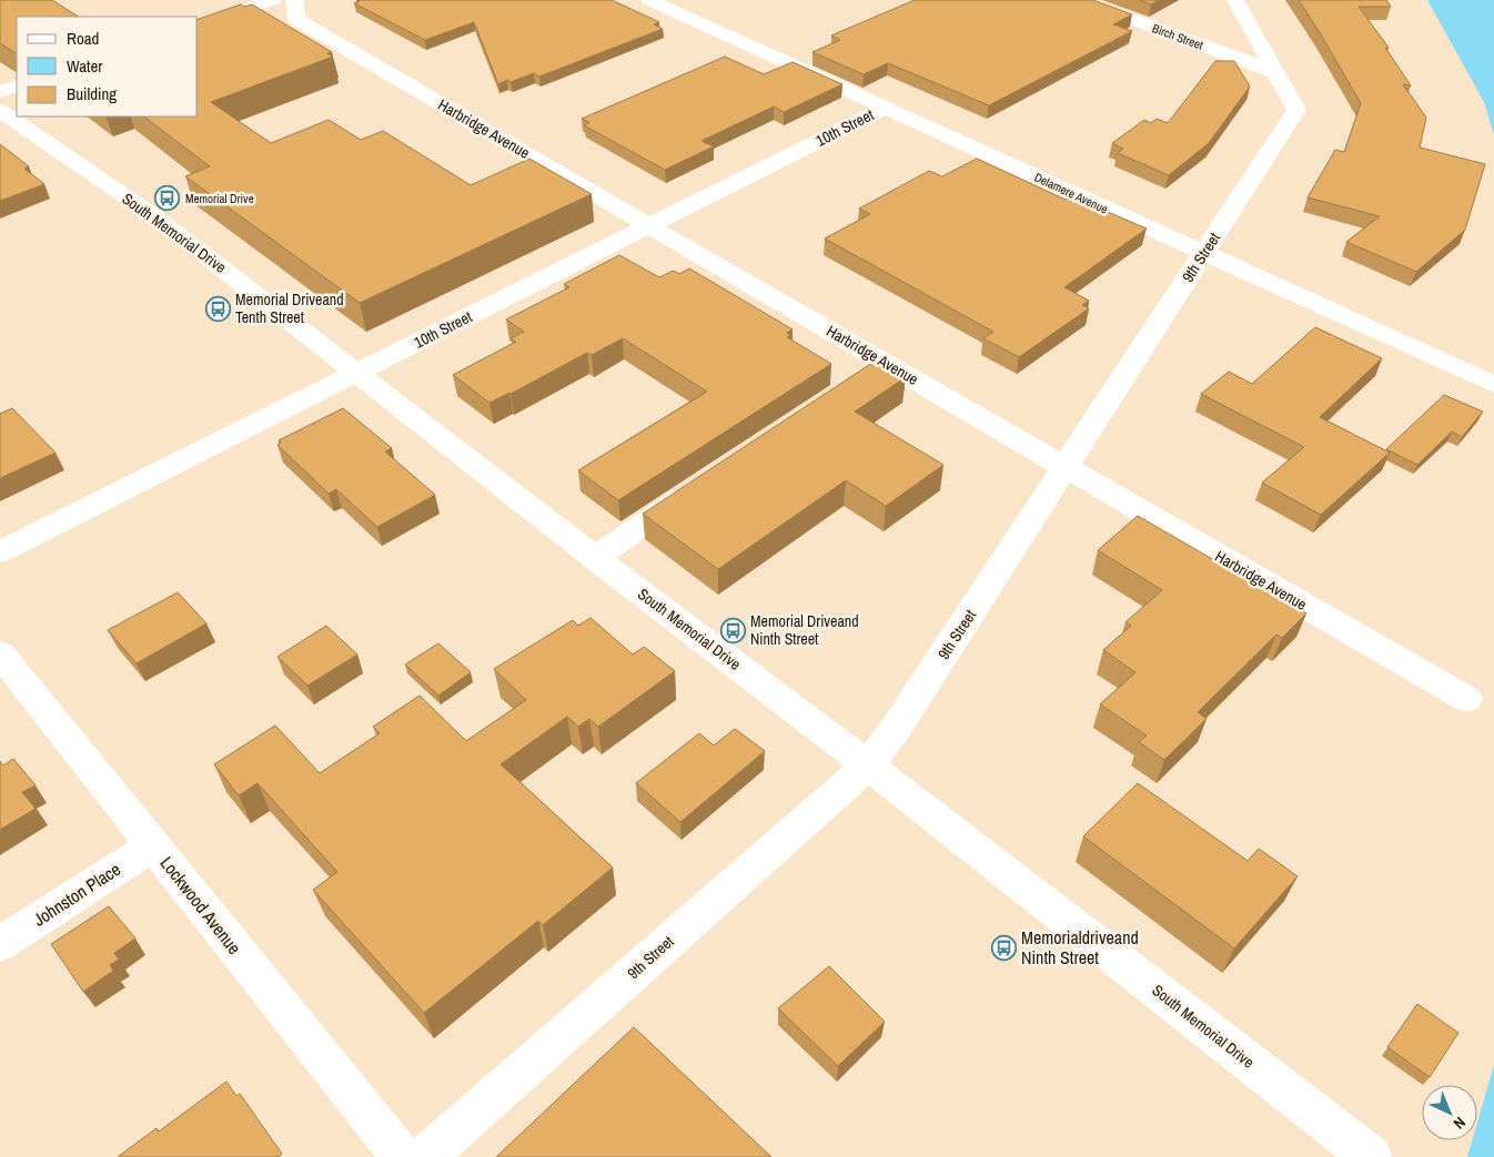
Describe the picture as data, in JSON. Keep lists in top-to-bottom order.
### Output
{
  "streets": {
    "street": [
      "Birch Street",
      "10th Street",
      "Harbridge Avenue",
      "Delamere Avenue",
      "South Memorial Drive",
      "9th Street",
      "Johnston Place",
      "Lockwood Avenue"
    ]
  },
  "crossings": [
    ["Birch Street", "9th Street"],
    ["10th Street", "Harbridge Avenue"],
    ["10th Street", "Delamere Avenue"],
    ["10th Street", "South Memorial Drive"],
    ["Harbridge Avenue", "9th Street"],
    ["Delamere Avenue", "9th Street"],
    ["South Memorial Drive", "9th Street"],
    ["Johnston Place", "Lockwood Avenue"]
  ],
  "places": {
    "bus stop": [
      "Memorial Drive",
      "Memorial Driveand Tenth Street",
      "Memorial Driveand Ninth Street",
      "Memorialdriveand Ninth Street"
    ]
  },
  "legend": ["Road", "Water", "Building"],
  "north": "bottom right"
}
